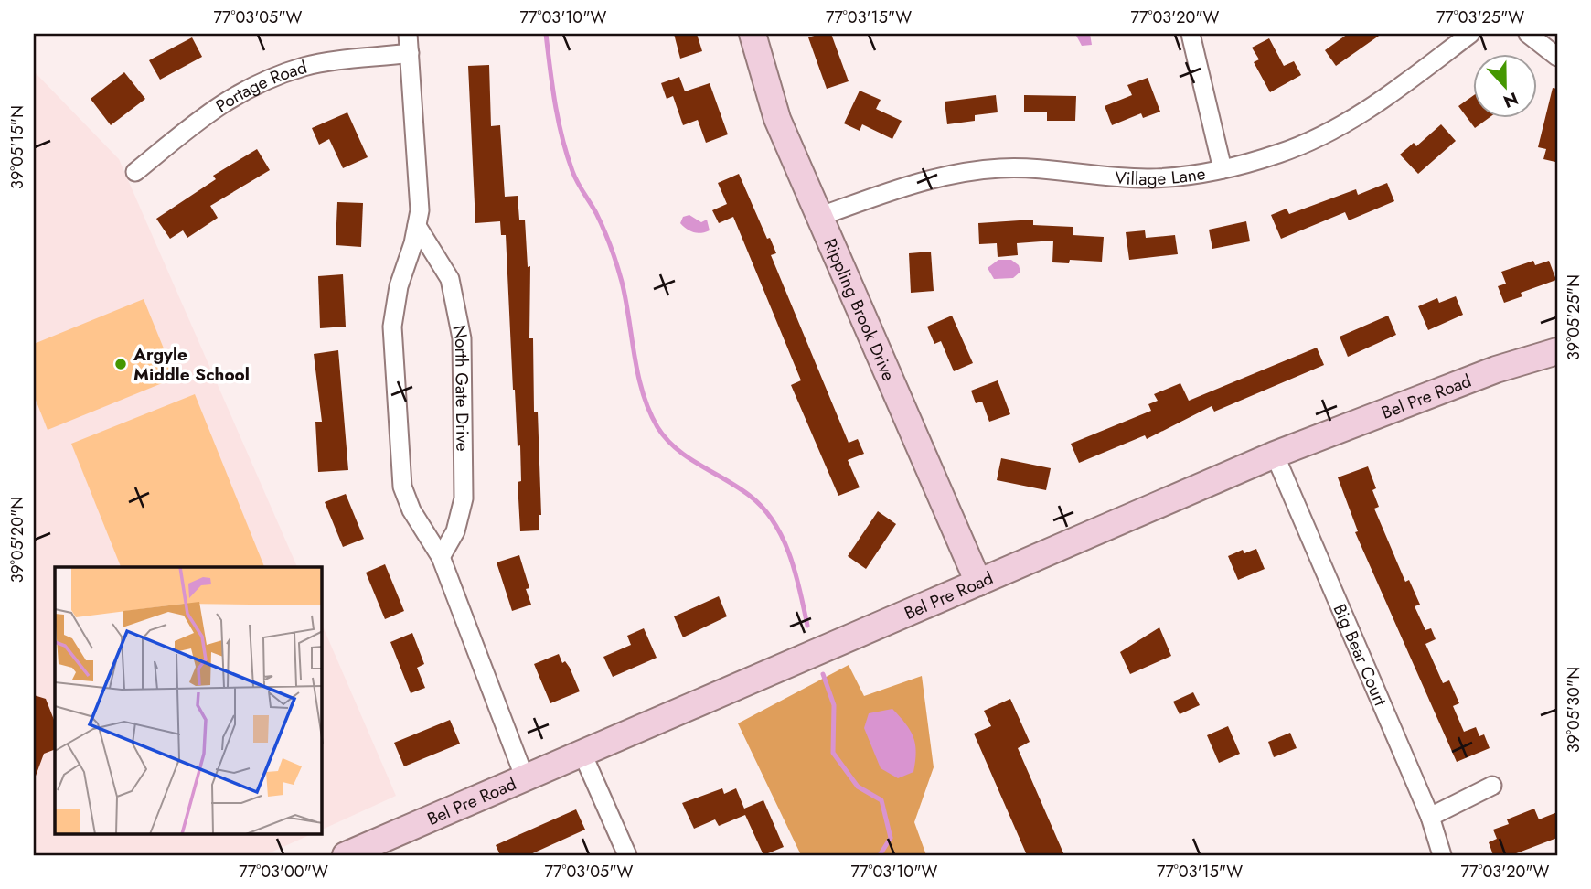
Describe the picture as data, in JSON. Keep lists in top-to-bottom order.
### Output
{
  "streets": {
    "main road": ["Rippling Brook Drive", "Bel Pre Road"],
    "street": [
      "Portage Road",
      "Village Lane",
      "North Gate Drive",
      "Big Bear Court"
    ]
  },
  "crossings": [
    ["Village Lane", "Rippling Brook Drive"],
    ["Rippling Brook Drive", "Bel Pre Road"],
    ["Bel Pre Road", "Big Bear Court"]
  ],
  "places": ["Argyle Middle School"],
  "north": "bottom",
  "coordinates": [
    "77°03'05\"W",
    "77°03'10\"W",
    "77°03'15\"W",
    "77°03'20\"W",
    "77°03'25\"W",
    "39°05'15\"N",
    "39°05'25\"N",
    "39°05'20\"N",
    "39°05'30\"N",
    "77°03'00\"W"
  ]
}
